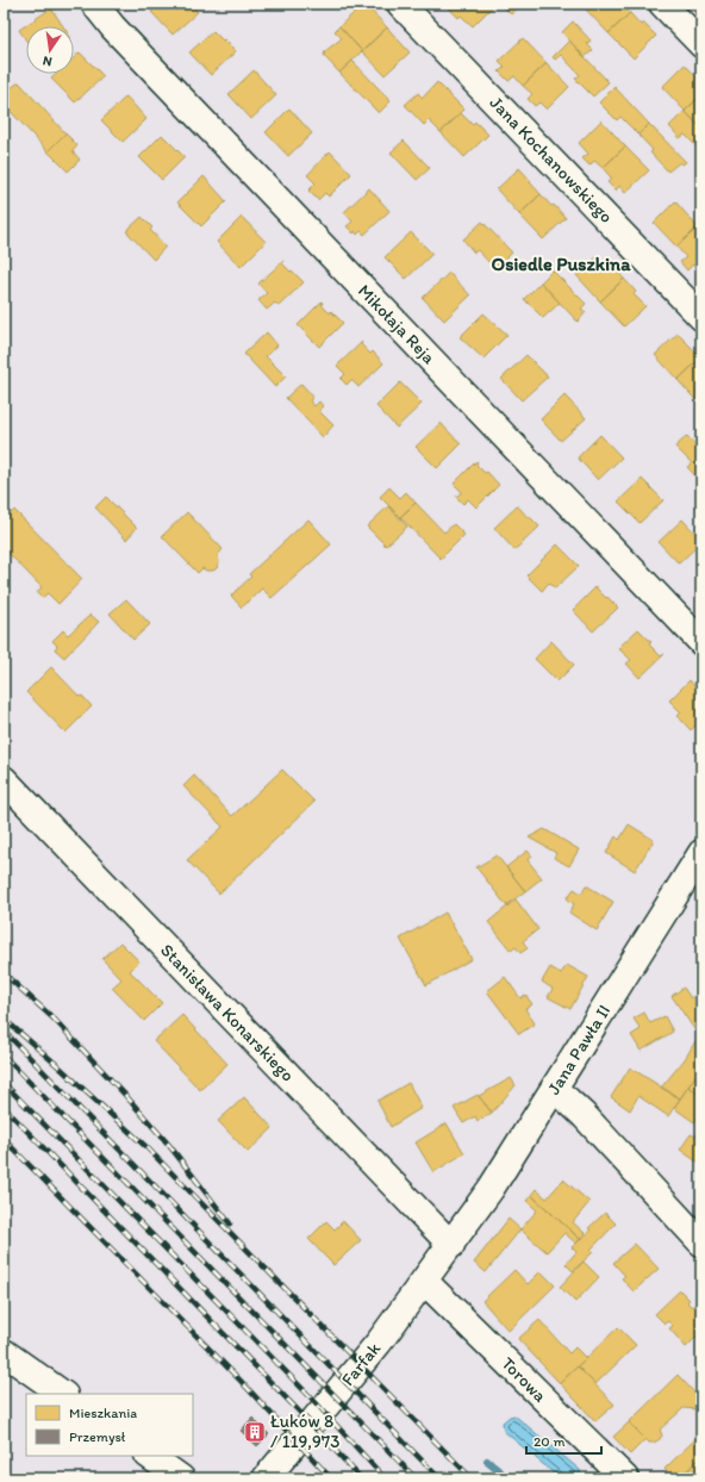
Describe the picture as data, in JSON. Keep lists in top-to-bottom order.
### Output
{
  "streets": {
    "street": [
      "Jana Kochanowskiego",
      "Mikołaja Reja",
      "Stanisława Konarskiego",
      "Jana Pawła II",
      "Farfak",
      "Torowa"
    ]
  },
  "crossings": [
    ["Stanisława Konarskiego", "Jana Pawła II"],
    ["Stanisława Konarskiego", "Farfak"],
    ["Jana Pawła II", "Farfak"],
    ["Farfak", "Torowa"]
  ],
  "districts": ["Osiedle Puszkina"],
  "places": {
    "building": ["Łuków 8 / 119,973"]
  },
  "legend": ["Mieszkania", "Przemysł"],
  "scale_bar": "20 m",
  "north": "bottom"
}
